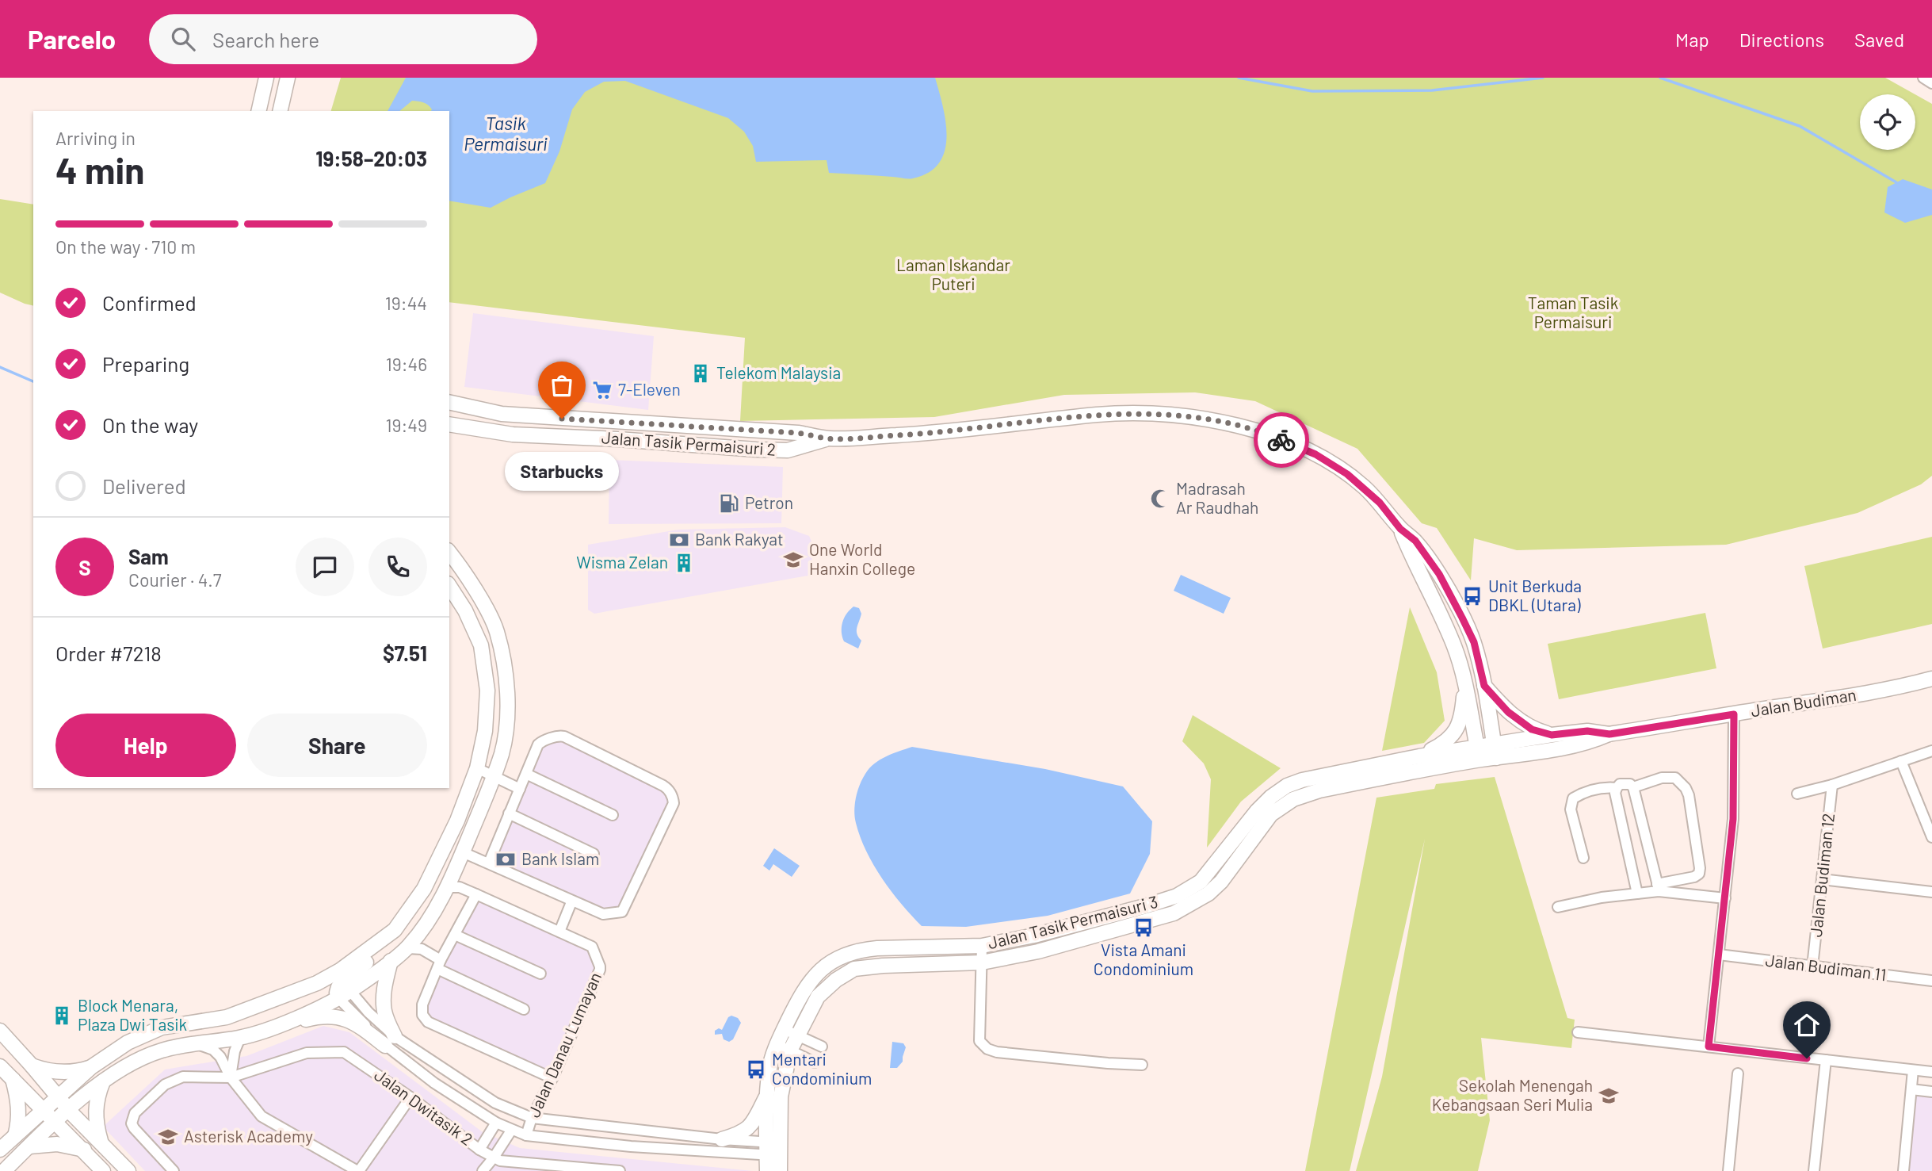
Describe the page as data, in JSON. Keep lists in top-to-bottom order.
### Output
{
  "streets": {
    "street": [
      "Jalan Tasik Permaisuri 2",
      "Jalan Budiman",
      "Jalan Budiman 12",
      "Jalan Tasik Permaisuri 3",
      "Jalan Budiman 11",
      "Jalan Danau Lumayan",
      "Jalan Dwitasik 2"
    ]
  },
  "crossings": [
    ["Jalan Tasik Permaisuri 2", "Jalan Budiman"],
    ["Jalan Tasik Permaisuri 2", "Jalan Tasik Permaisuri 3"],
    ["Jalan Budiman", "Jalan Tasik Permaisuri 3"],
    ["Jalan Budiman 12", "Jalan Budiman 11"]
  ],
  "water": ["Tasik Permaisuri"],
  "parks": ["Laman Iskandar Puteri", "Taman Tasik Permaisuri"],
  "places": {
    "building": ["Telekom Malaysia", "Wisma Zelan", "Block Menara, Plaza Dwi Tasik"],
    "supermarket": ["7-Eleven"],
    "other": ["Starbucks"],
    "mosque": ["Madrasah Ar Raudhah"],
    "fuel station": ["Petron"],
    "bank": ["Bank Rakyat", "Bank Islam"],
    "school or university": ["One World Hanxin College", "Sekolah Menengah Kebangsaan Seri Mulia", "Asterisk Academy"],
    "bus stop": ["Unit Berkuda DBKL (Utara)", "Vista Amani Condominium", "Mentari Condominium"]
  },
  "page": {
    "header": "Parcelo",
    "search": "Search here",
    "nav": ["Map", "Directions", "Saved"],
    "heading": ["4 min", "Arriving in", "19:58–20:03"],
    "panel": [
      "Sam",
      "Courier · 4.7",
      "Order #7218",
      "$7.51"
    ],
    "bar": "On the way · 710 m",
    "list": [
      ["Confirmed", "19:44"],
      ["Preparing", "19:46"],
      ["On the way", "19:49"],
      "Delivered"
    ],
    "bubble": "Starbucks",
    "round": "S",
    "buttons": ["Help", "Share"]
  }
}
